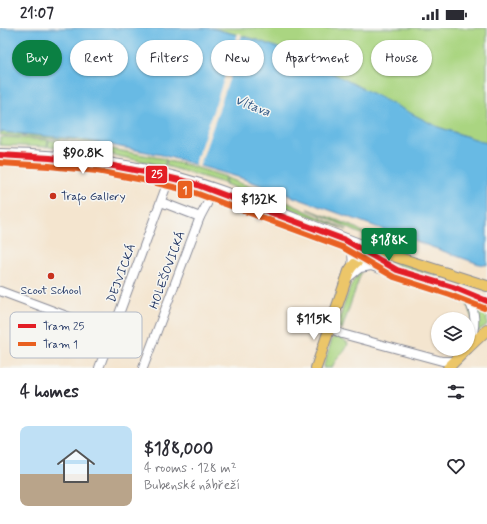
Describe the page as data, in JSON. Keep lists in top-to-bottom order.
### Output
{
  "streets": {
    "street": ["HOLEŠOVICKÁ", "DEJVICKÁ"]
  },
  "water": ["Vltava"],
  "places": ["Trafo Gallery", "Scoot School"],
  "lines": ["tram line 25", "tram line 1"],
  "legend": ["Tram 25", "Tram 1"],
  "page": {
    "status": "21:07",
    "chip": [
      "Buy",
      "Rent",
      "Filters",
      "New",
      "Apartment",
      "House"
    ],
    "price": [
      "$90.8K",
      "$132K",
      "$188K",
      "$115K"
    ],
    "heading": "4 homes",
    "list": [
      {
        "name": "$188,000",
        "note": "4 rooms · 128 m² · Bubenské nábřeží"
      }
    ]
  }
}
